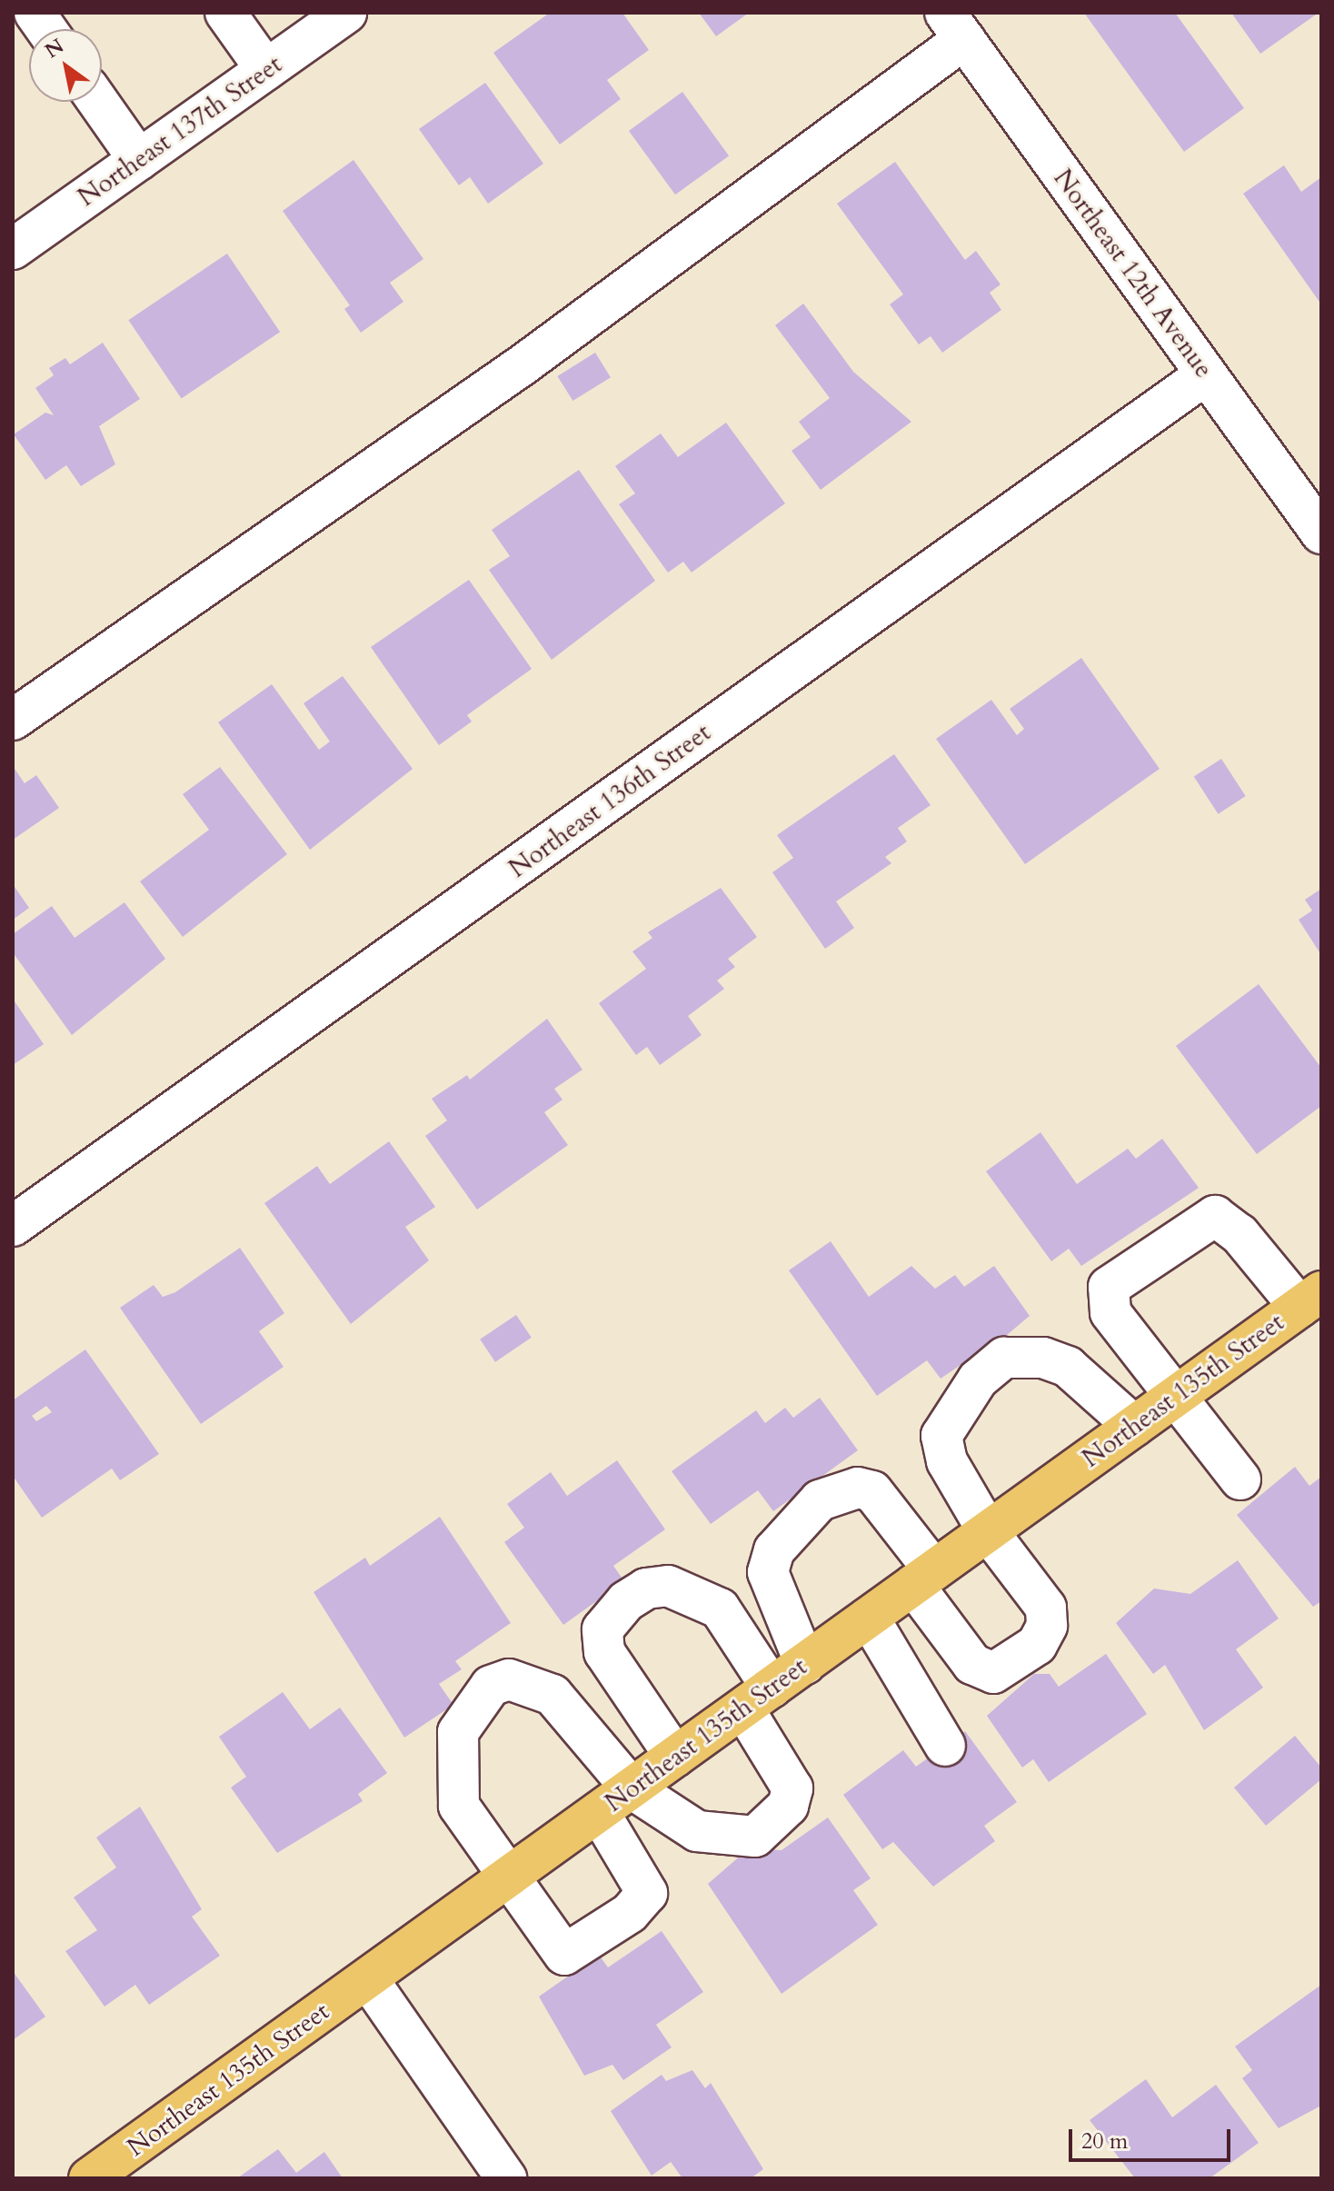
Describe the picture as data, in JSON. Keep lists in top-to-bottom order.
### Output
{
  "streets": {
    "main road": ["Northeast 135th Street"],
    "street": ["Northeast 137th Street", "Northeast 12th Avenue", "Northeast 136th Street"]
  },
  "crossings": [
    ["Northeast 12th Avenue", "Northeast 136th Street"]
  ],
  "scale_bar": "20 m",
  "north": "top left"
}
